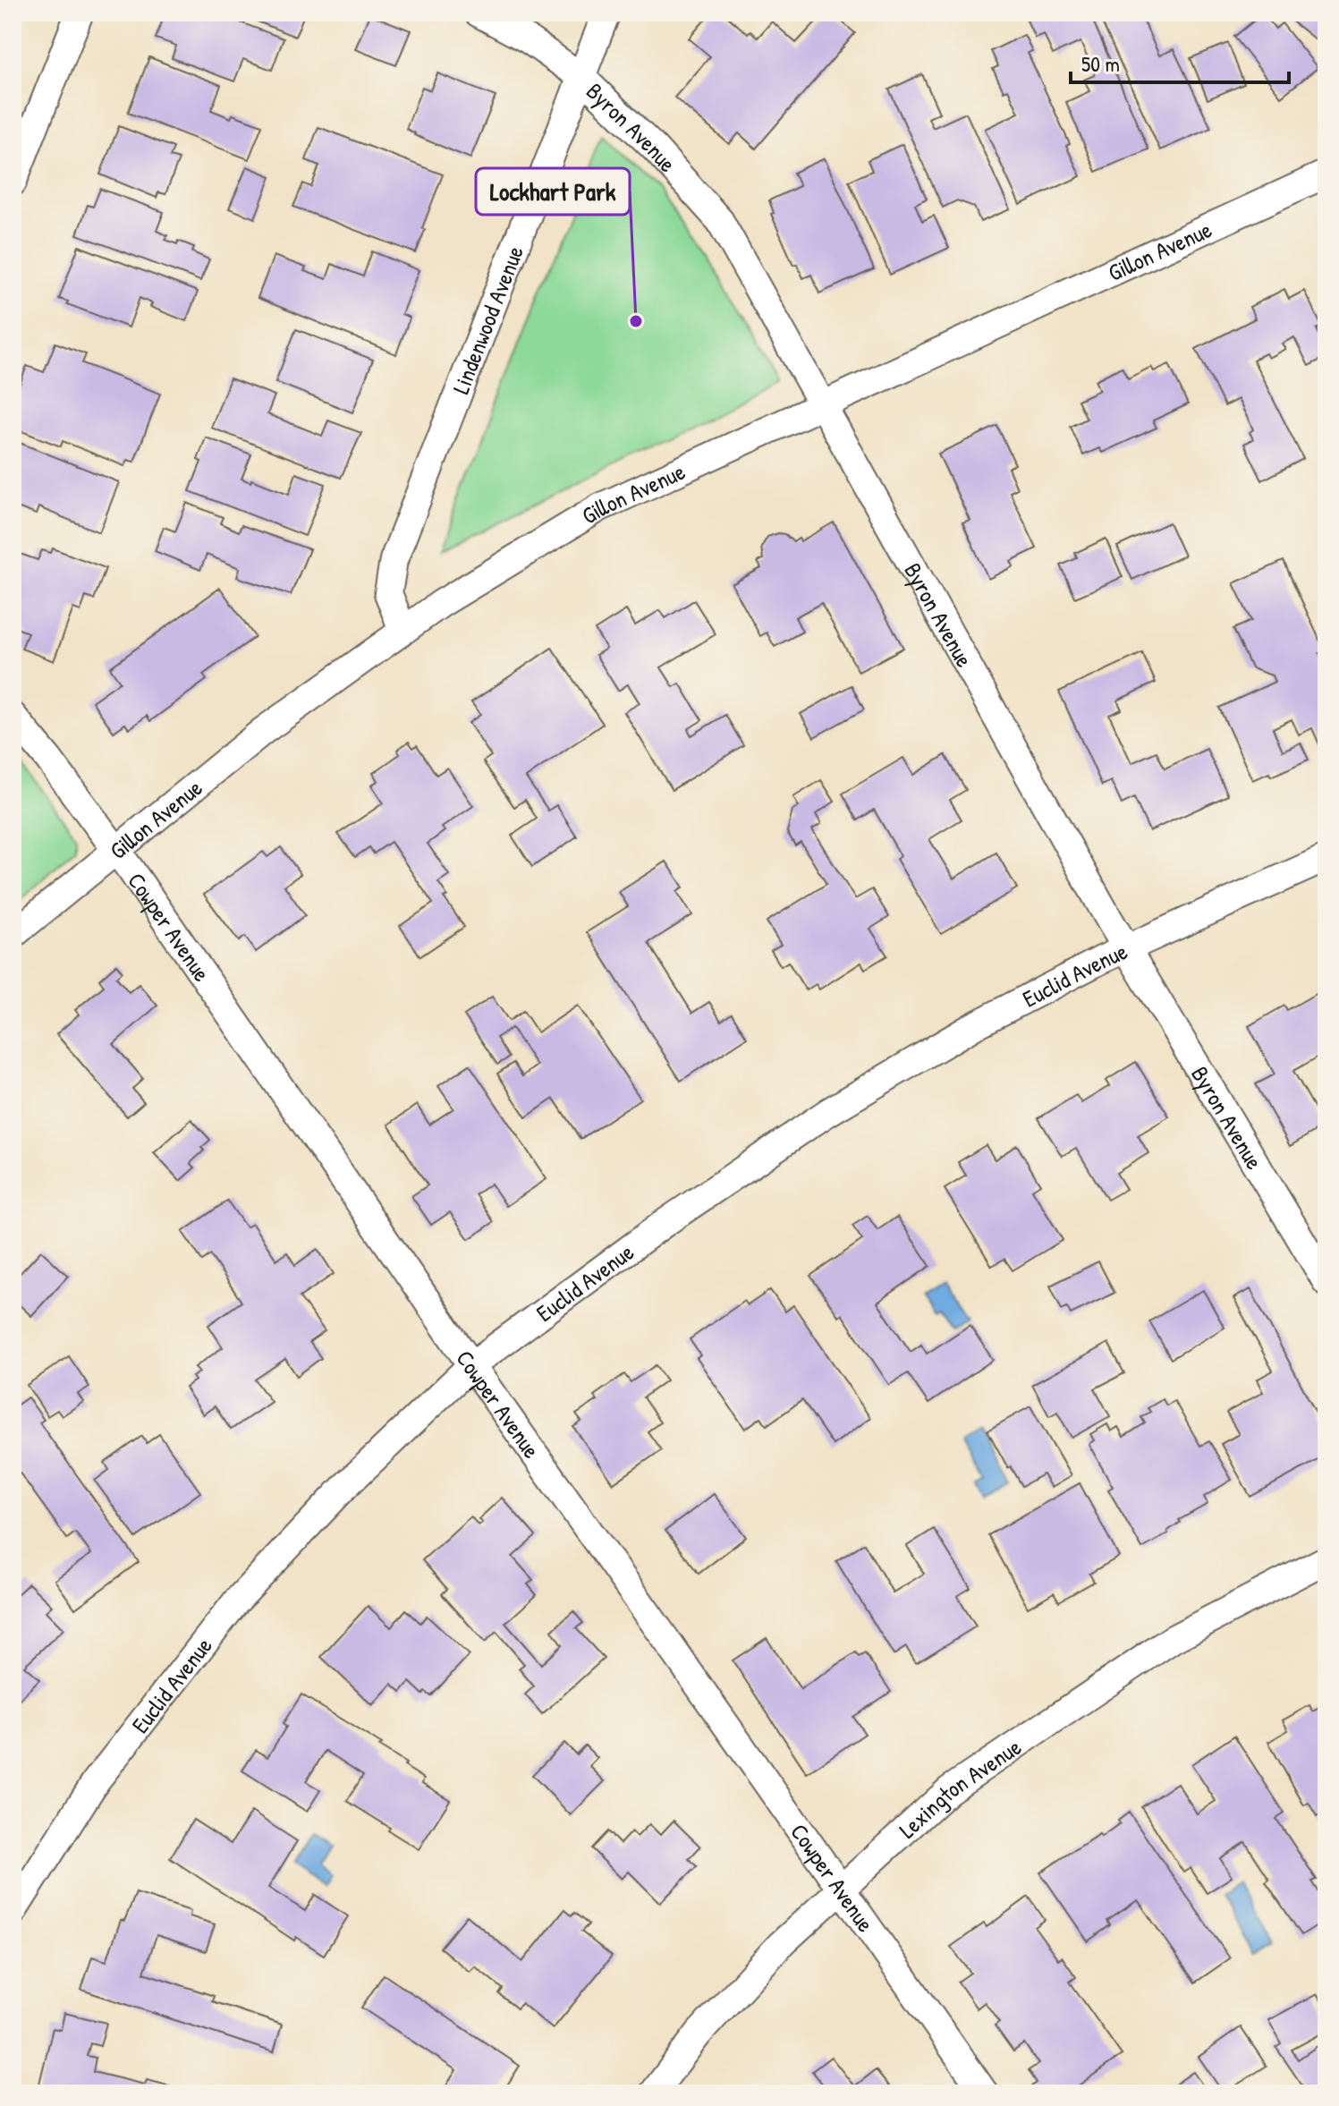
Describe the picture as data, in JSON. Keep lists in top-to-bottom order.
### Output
{
  "streets": {
    "street": [
      "Byron Avenue",
      "Gillon Avenue",
      "Lindenwood Avenue",
      "Cowper Avenue",
      "Euclid Avenue",
      "Lexington Avenue"
    ]
  },
  "crossings": [
    ["Byron Avenue", "Gillon Avenue"],
    ["Byron Avenue", "Lindenwood Avenue"],
    ["Byron Avenue", "Euclid Avenue"],
    ["Gillon Avenue", "Lindenwood Avenue"],
    ["Gillon Avenue", "Cowper Avenue"],
    ["Cowper Avenue", "Euclid Avenue"],
    ["Cowper Avenue", "Lexington Avenue"]
  ],
  "places": ["Lockhart Park"],
  "scale_bar": "50 m"
}
